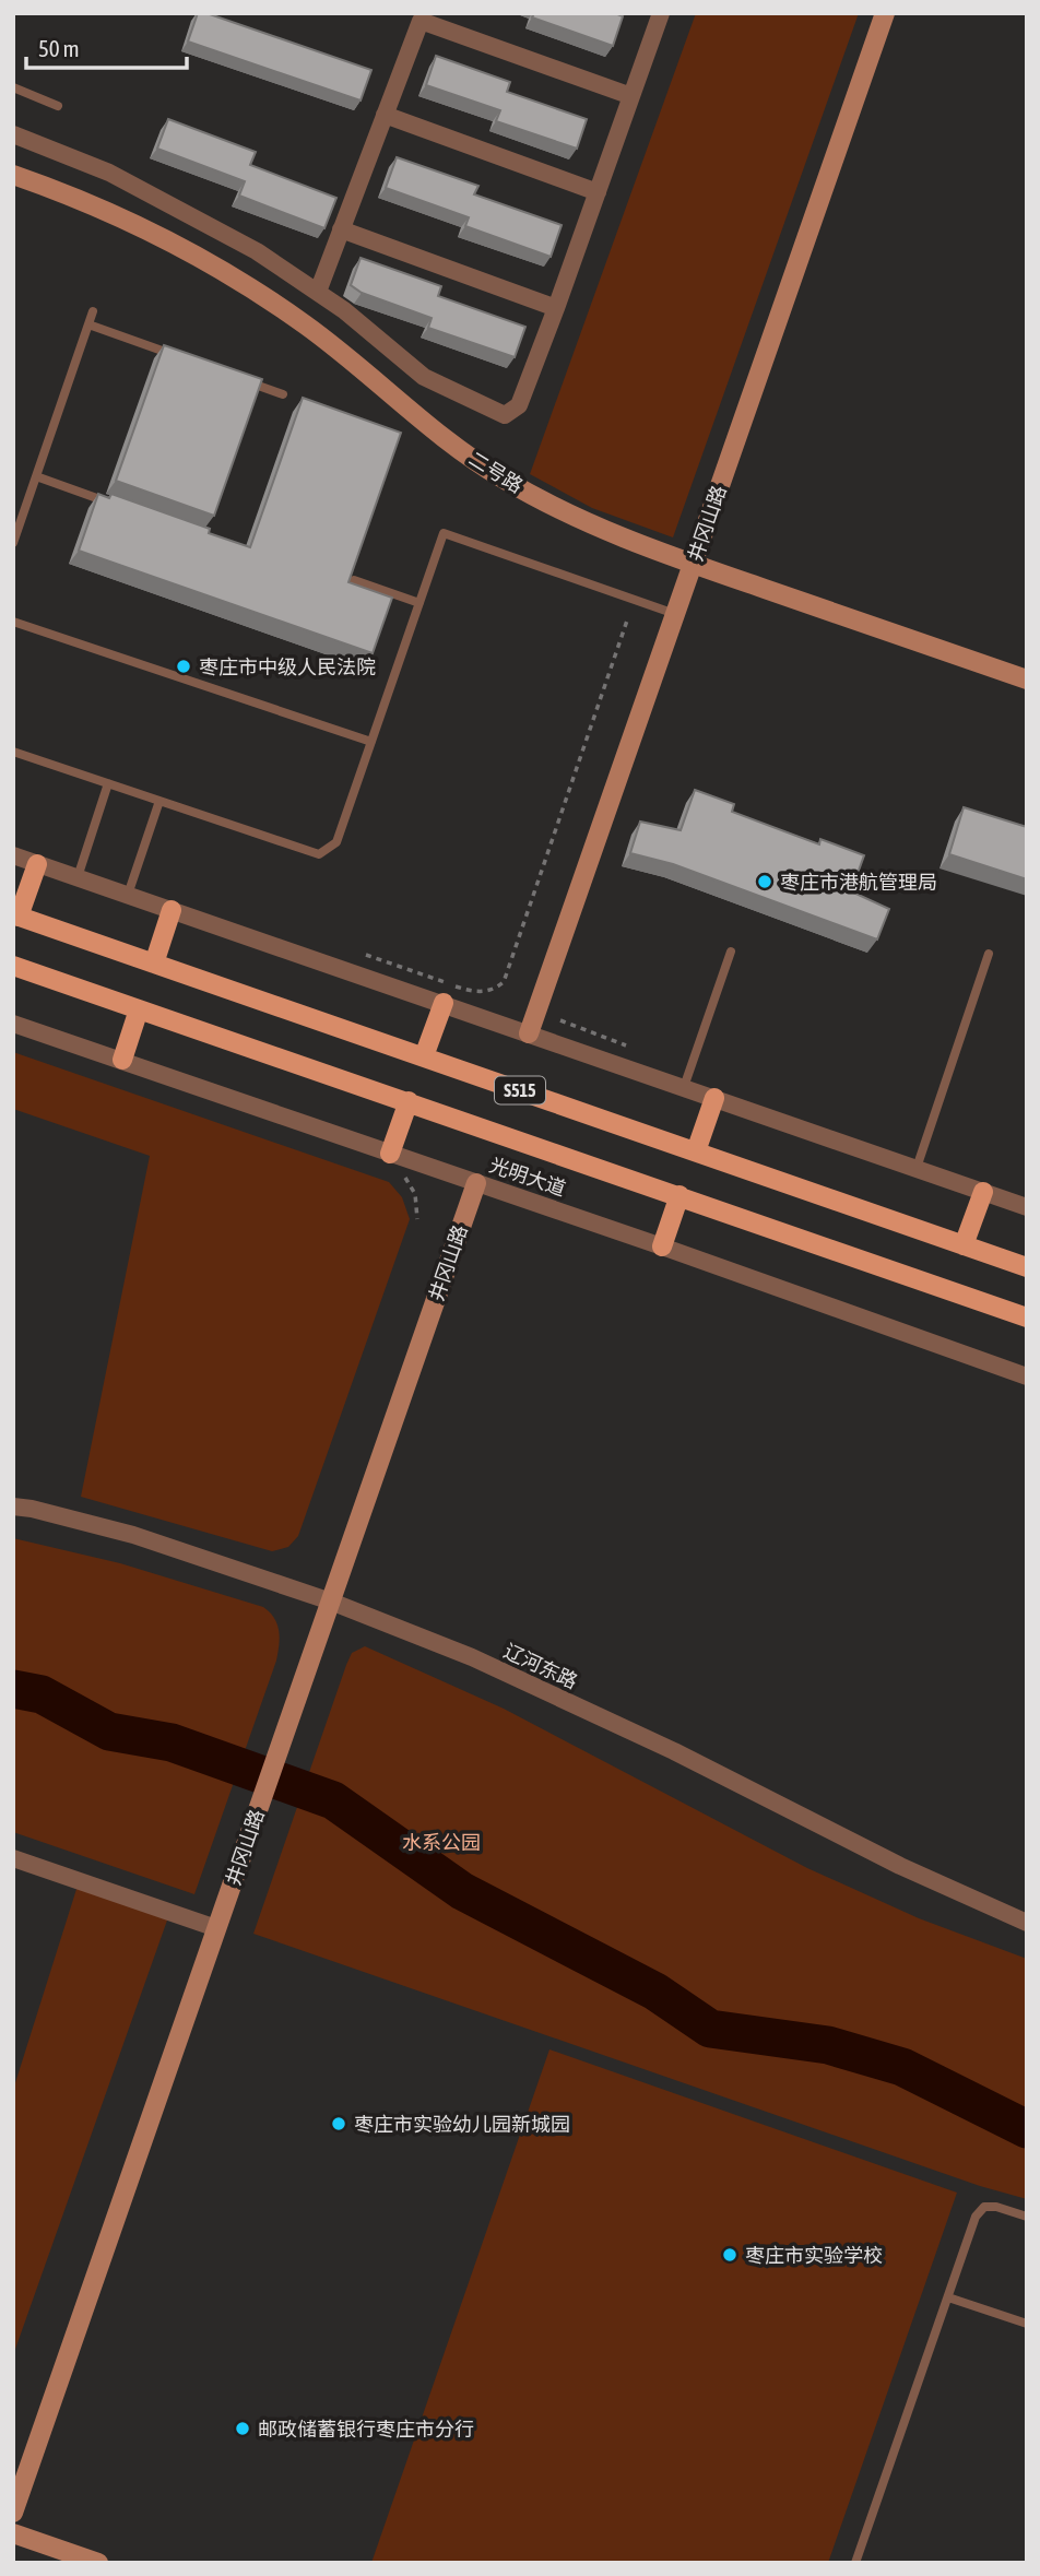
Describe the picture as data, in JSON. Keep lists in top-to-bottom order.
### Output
{
  "streets": {
    "main road": ["S515", "光明大道"],
    "street": ["二号路", "井冈山路", "辽河东路"]
  },
  "crossings": [
    ["二号路", "井冈山路"],
    ["井冈山路", "光明大道"],
    ["井冈山路", "辽河东路"]
  ],
  "parks": ["水系公园"],
  "places": [
    "枣庄市中级人民法院",
    "枣庄市港航管理局",
    "枣庄市实验幼儿园新城园",
    "枣庄市实验学校",
    "邮政储蓄银行枣庄市分行"
  ],
  "scale_bar": "50 m"
}
